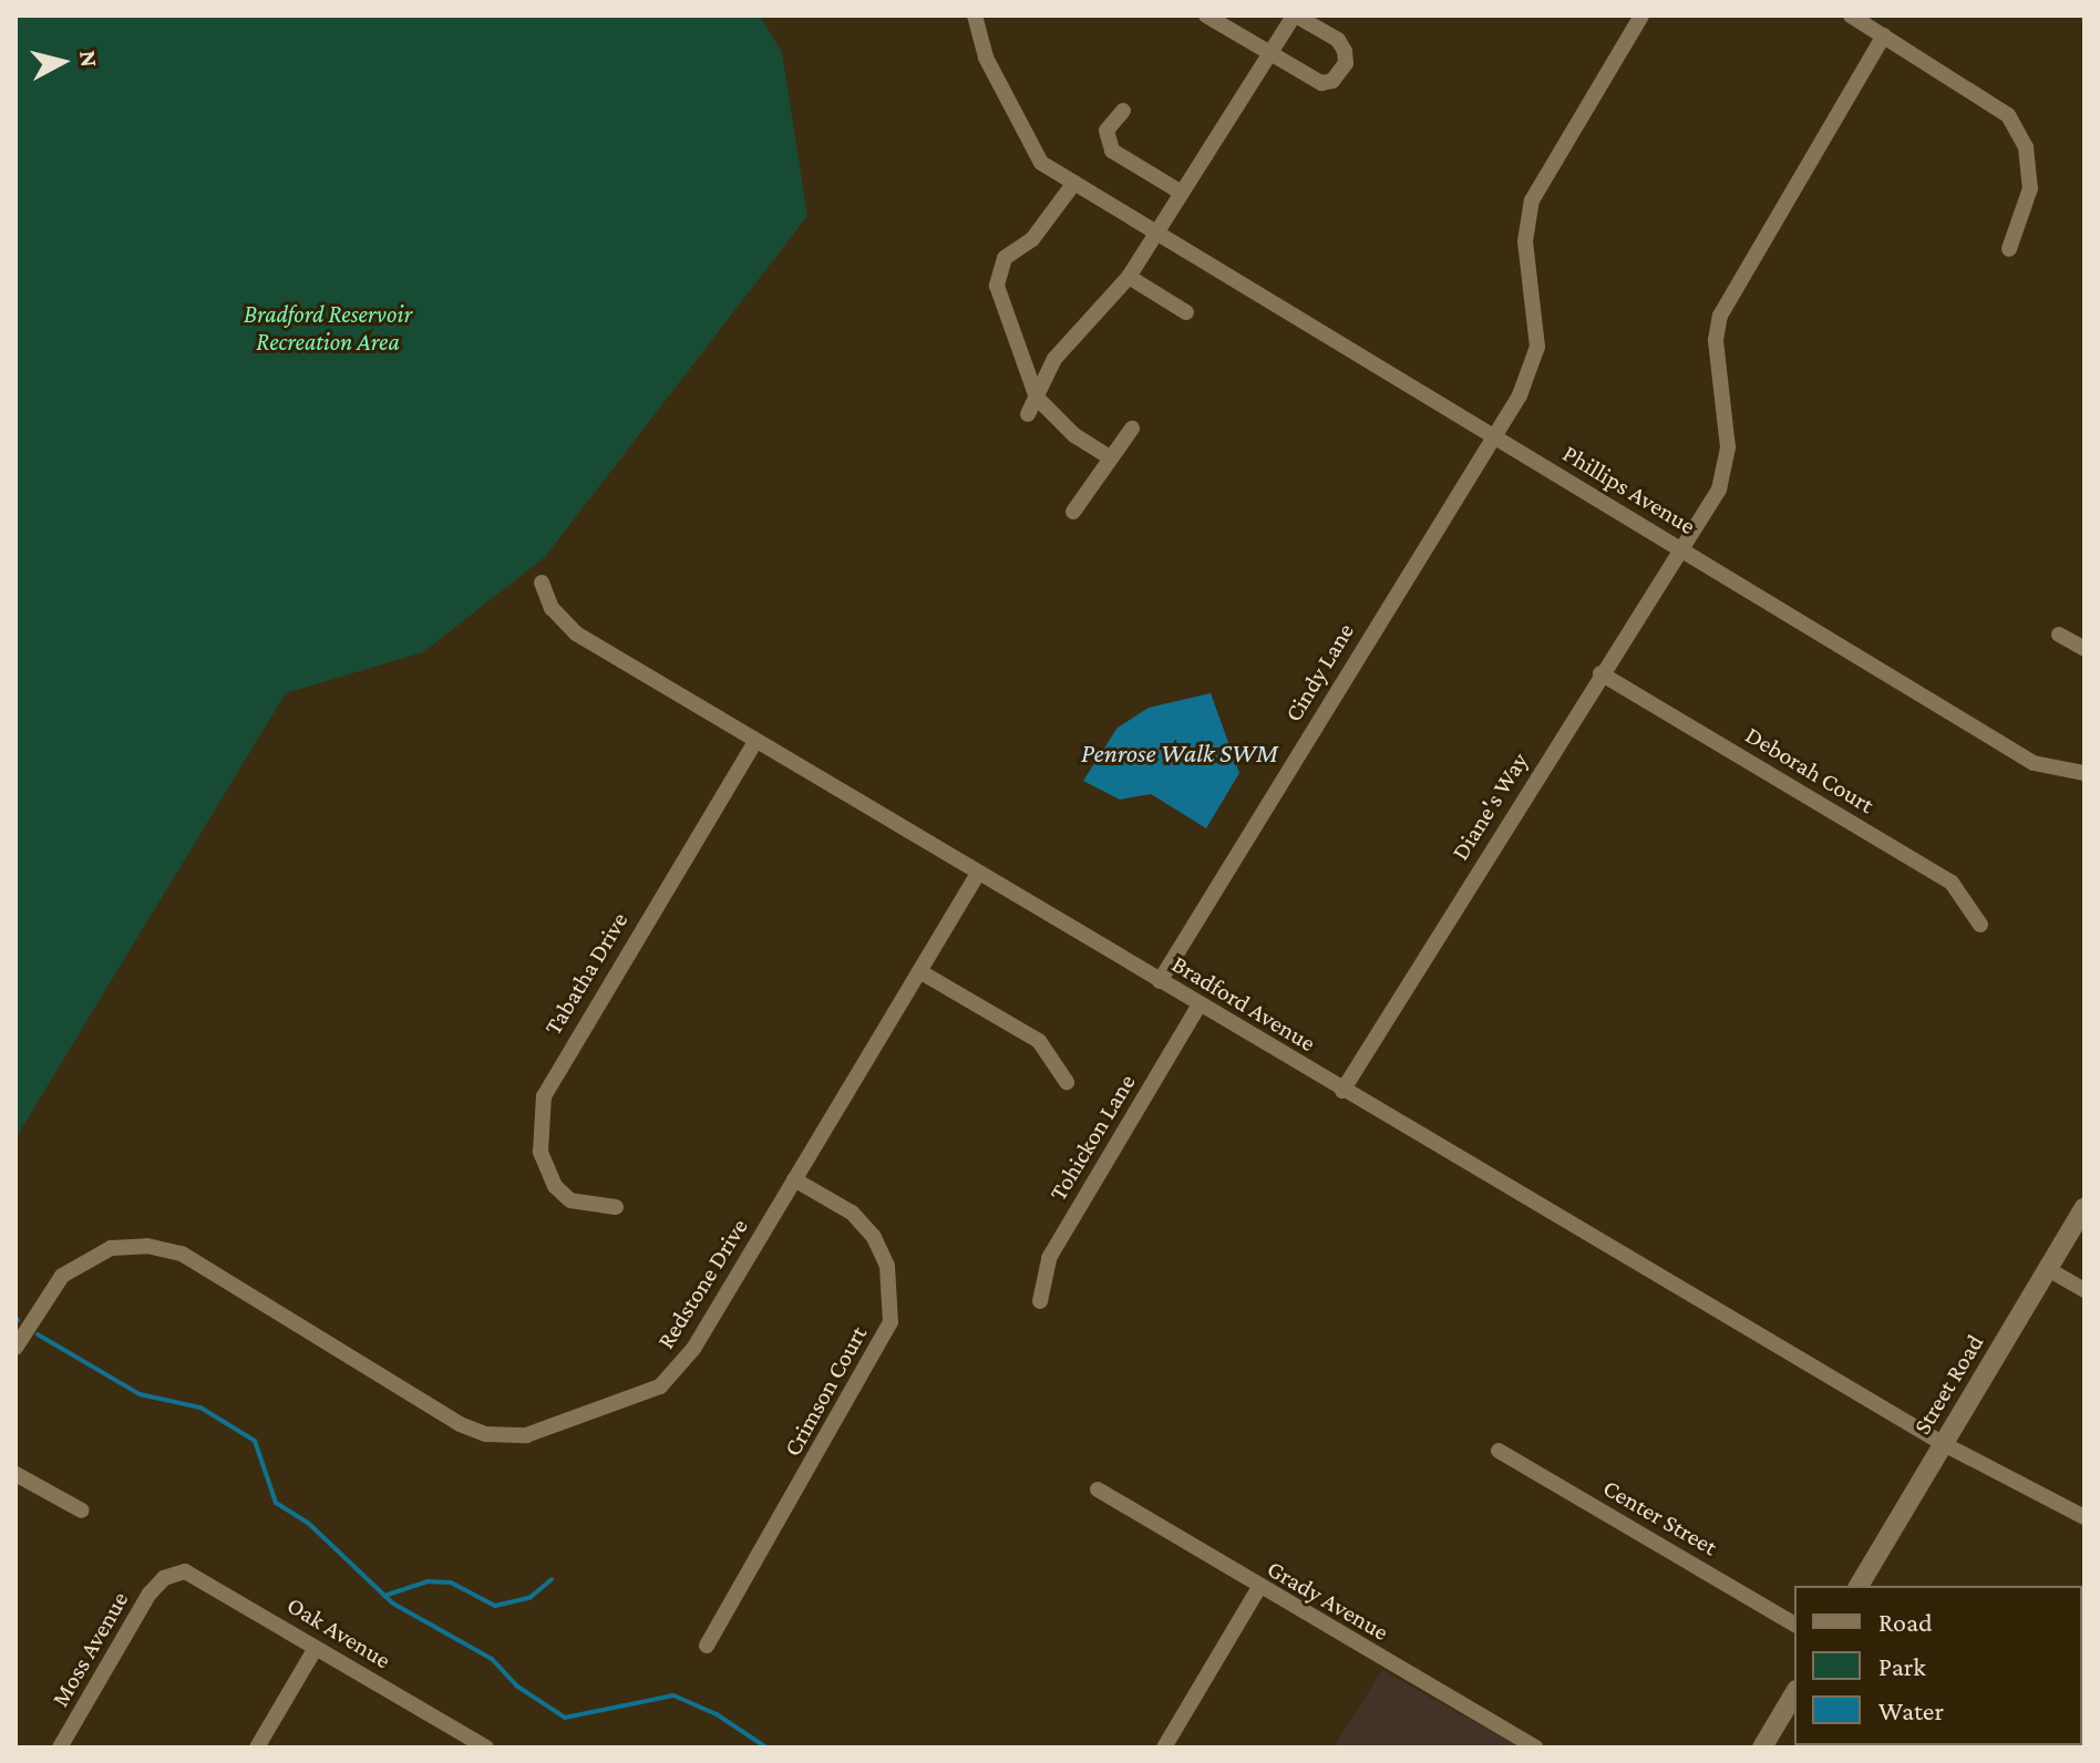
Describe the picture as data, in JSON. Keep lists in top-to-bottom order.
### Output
{
  "streets": {
    "main road": ["Street Road"],
    "street": [
      "Phillips Avenue",
      "Cindy Lane",
      "Deborah Court",
      "Diane's Way",
      "Tabatha Drive",
      "Bradford Avenue",
      "Tohickon Lane",
      "Redstone Drive",
      "Crimson Court",
      "Center Street",
      "Grady Avenue",
      "Oak Avenue",
      "Moss Avenue"
    ]
  },
  "crossings": [
    ["Phillips Avenue", "Cindy Lane"],
    ["Phillips Avenue", "Diane's Way"],
    ["Cindy Lane", "Bradford Avenue"],
    ["Deborah Court", "Diane's Way"],
    ["Diane's Way", "Bradford Avenue"],
    ["Tabatha Drive", "Bradford Avenue"],
    ["Bradford Avenue", "Tohickon Lane"],
    ["Bradford Avenue", "Redstone Drive"],
    ["Bradford Avenue", "Street Road"],
    ["Redstone Drive", "Crimson Court"],
    ["Oak Avenue", "Moss Avenue"]
  ],
  "water": ["Penrose Walk SWM"],
  "parks": ["Bradford Reservoir Recreation Area"],
  "legend": ["Road", "Park", "Water"],
  "north": "right"
}
